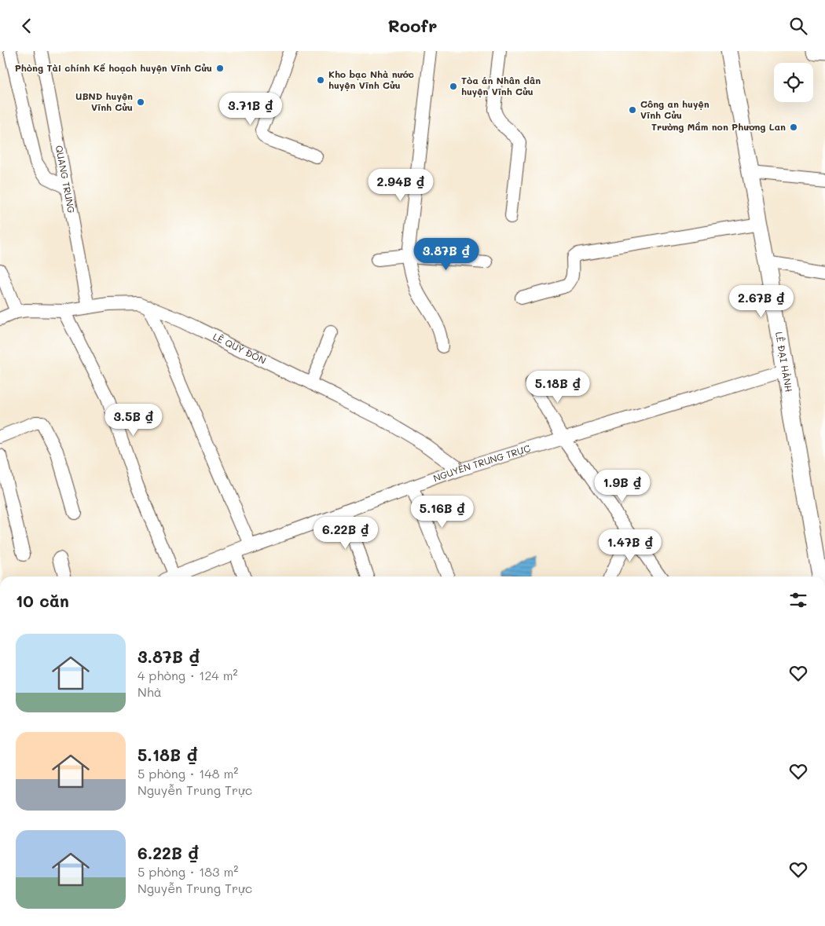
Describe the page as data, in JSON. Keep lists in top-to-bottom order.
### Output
{
  "streets": {
    "main road": ["LÊ ĐẠI HÀNH"],
    "street": ["QUANG TRUNG", "LÊ QUÝ ĐÔN", "NGUYỄN TRUNG TRỰC"]
  },
  "crossings": [
    ["QUANG TRUNG", "LÊ QUÝ ĐÔN"],
    ["LÊ QUÝ ĐÔN", "NGUYỄN TRUNG TRỰC"],
    ["LÊ ĐẠI HÀNH", "NGUYỄN TRUNG TRỰC"]
  ],
  "places": [
    "Phòng Tài chính Kế hoạch huyện Vĩnh Cửu",
    "Kho bạc Nhà nước huyện Vĩnh Cửu",
    "Tòa án Nhân dân huyện Vĩnh Cửu",
    "UBND huyện Vĩnh Cửu",
    "Công an huyện Vĩnh Cửu",
    "Trường Mầm non Phương Lan"
  ],
  "page": {
    "header": "Roofr",
    "price": [
      "3.71B ₫",
      "2.94B ₫",
      "3.87B ₫",
      "2.67B ₫",
      "5.18B ₫",
      "3.5B ₫",
      "1.9B ₫",
      "5.16B ₫",
      "6.22B ₫",
      "1.47B ₫"
    ],
    "heading": "10 căn",
    "list": [
      {
        "name": "3.87B ₫",
        "note": "4 phòng · 124 m² · Nhà"
      },
      {
        "name": "5.18B ₫",
        "note": "5 phòng · 148 m² · Nguyễn Trung Trực"
      },
      {
        "name": "6.22B ₫",
        "note": "5 phòng · 183 m² · Nguyễn Trung Trực"
      }
    ]
  }
}
